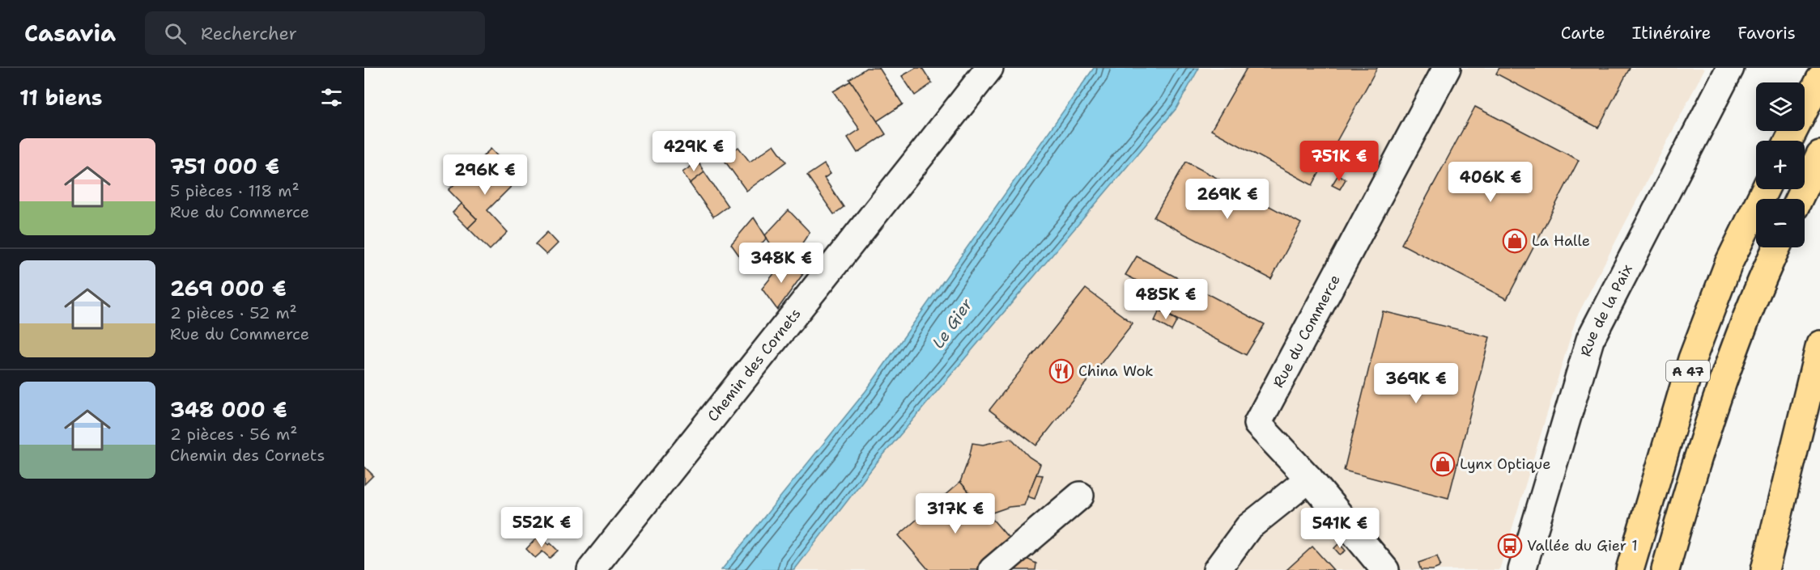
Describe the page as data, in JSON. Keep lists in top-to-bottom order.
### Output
{
  "streets": {
    "main road": ["A 47"],
    "street": ["Rue de la Paix", "Rue du Commerce", "Chemin des Cornets"]
  },
  "water": ["Le Gier"],
  "places": {
    "shop": ["La Halle", "Lynx Optique"],
    "restaurant": ["China Wok"],
    "bus stop": ["Vallée du Gier 1"]
  },
  "page": {
    "header": "Casavia",
    "search": "Rechercher",
    "nav": ["Carte", "Itinéraire", "Favoris"],
    "heading": "11 biens",
    "map_buttons": ["+", "−"],
    "list": [
      {
        "name": "751 000 €",
        "note": "5 pièces · 118 m² · Rue du Commerce"
      },
      {
        "name": "269 000 €",
        "note": "2 pièces · 52 m² · Rue du Commerce"
      },
      {
        "name": "348 000 €",
        "note": "2 pièces · 56 m² · Chemin des Cornets"
      }
    ],
    "price": [
      "429K €",
      "751K €",
      "296K €",
      "406K €",
      "269K €",
      "348K €",
      "485K €",
      "369K €",
      "317K €",
      "552K €",
      "541K €"
    ]
  }
}
